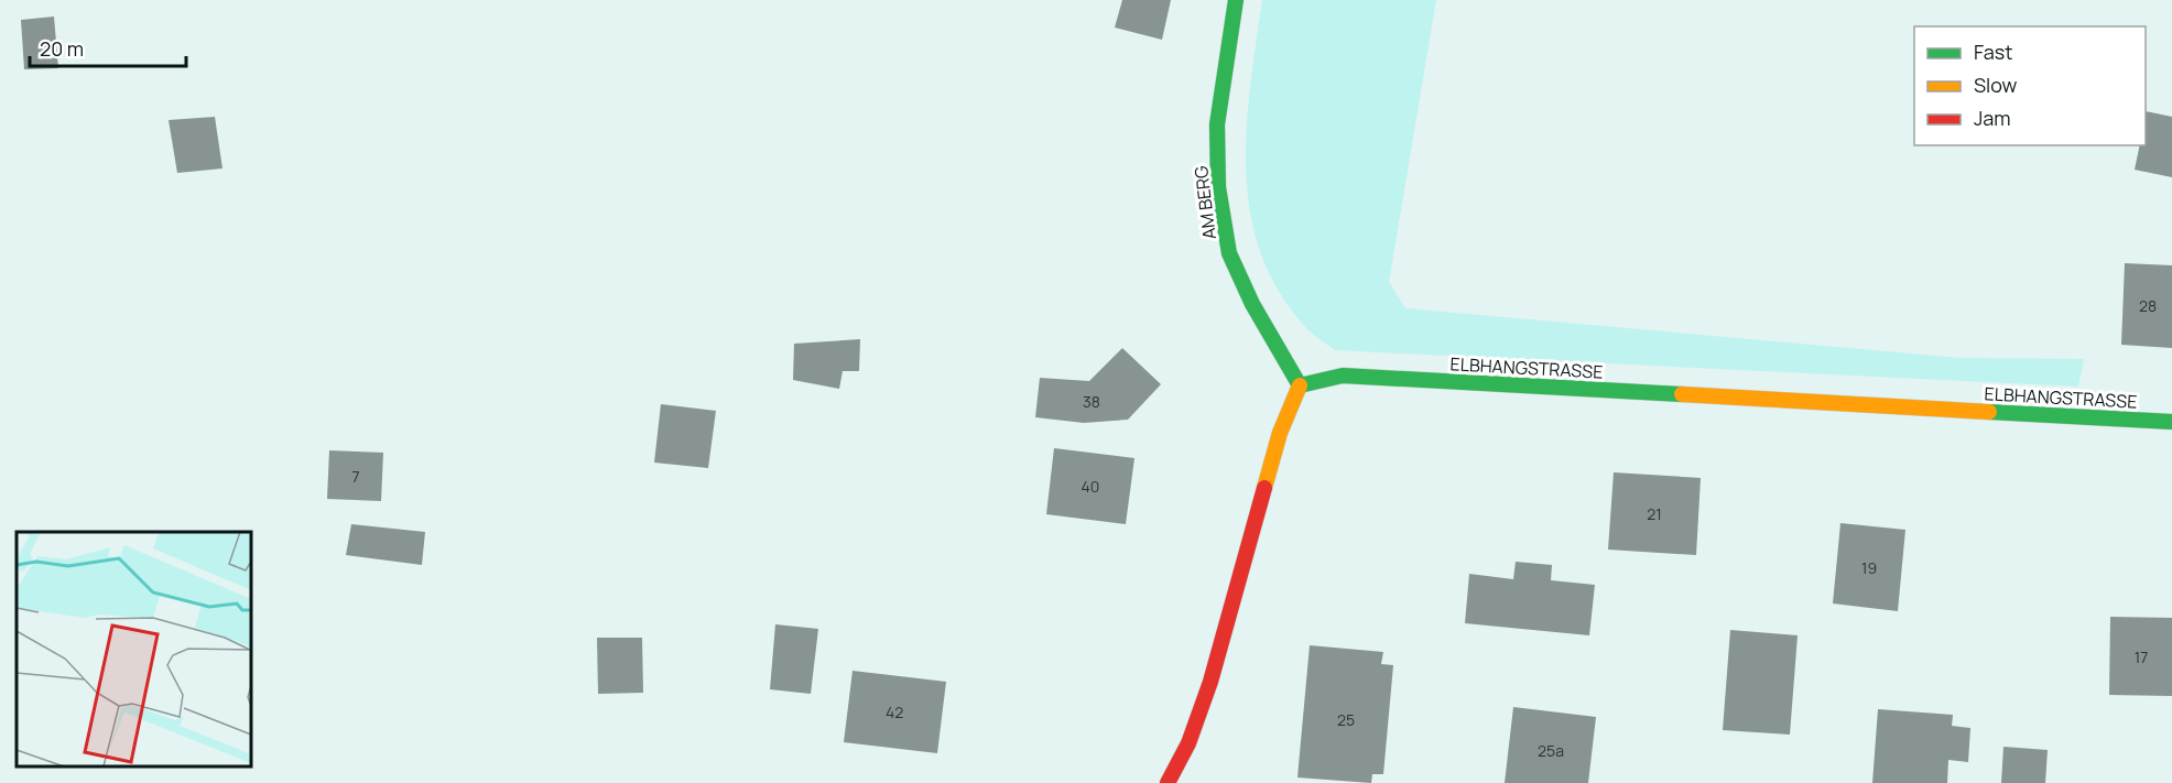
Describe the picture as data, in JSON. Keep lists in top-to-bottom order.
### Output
{
  "streets": {
    "street": ["AM BERG", "ELBHANGSTRASSE"]
  },
  "crossings": [
    ["AM BERG", "ELBHANGSTRASSE"]
  ],
  "house_numbers": [
    "28",
    "38",
    "7",
    "40",
    "21",
    "19",
    "17",
    "42",
    "25",
    "25a"
  ],
  "legend": ["Fast", "Slow", "Jam"],
  "scale_bar": "20 m"
}
